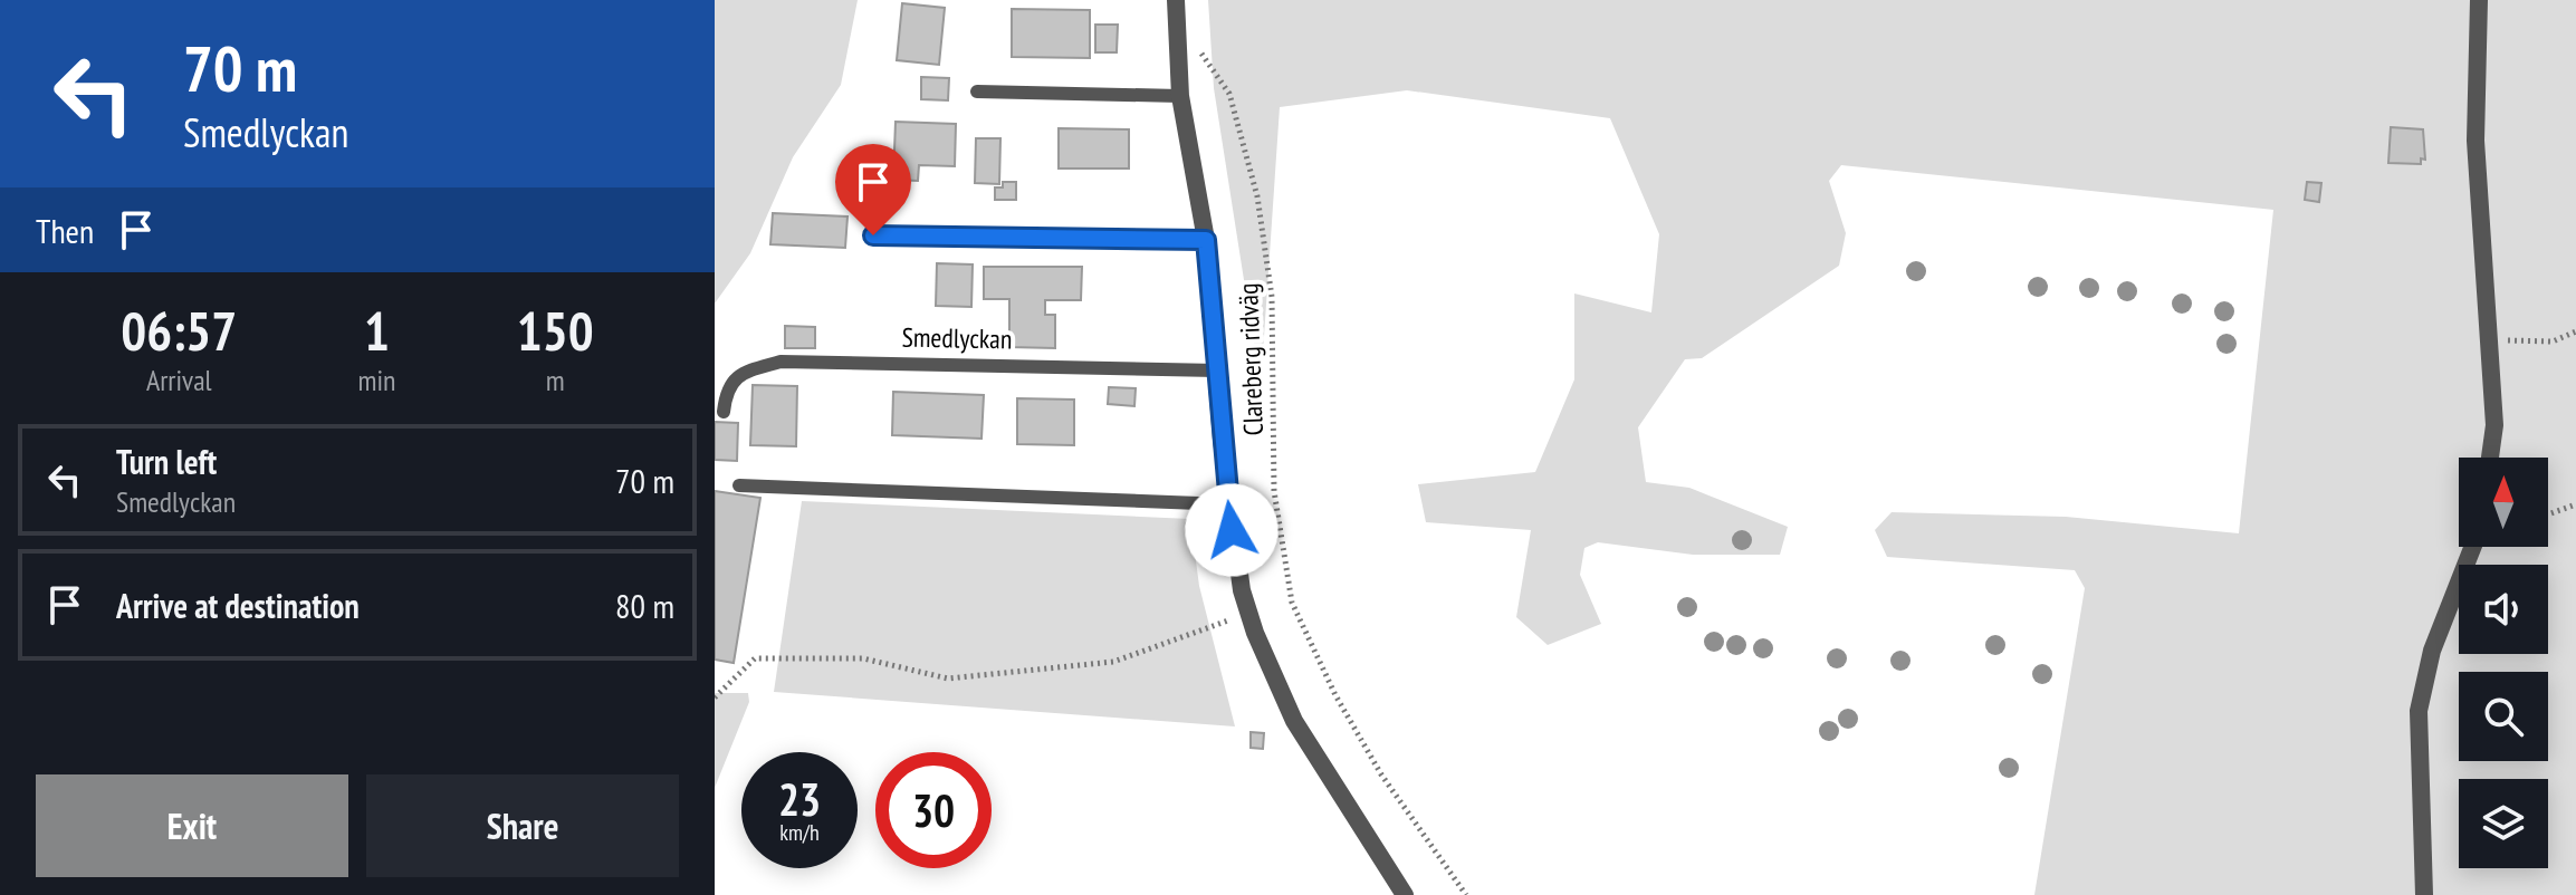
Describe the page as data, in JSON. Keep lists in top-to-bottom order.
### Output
{
  "streets": {
    "lane": ["Smedlyckan"],
    "path": ["Clareberg ridväg"]
  },
  "north": "top",
  "page": {
    "turn": ["70 m", "Smedlyckan"],
    "then": "Then",
    "eta": [
      "06:57",
      "Arrival",
      "1",
      "min",
      "150",
      "m"
    ],
    "list": [
      {
        "name": "Turn left",
        "note": "Smedlyckan",
        "value": "70 m"
      },
      {
        "name": "Arrive at destination",
        "value": "80 m"
      }
    ],
    "speed": "23 km/h",
    "limit": "30",
    "buttons": ["Exit", "Share"]
  }
}
